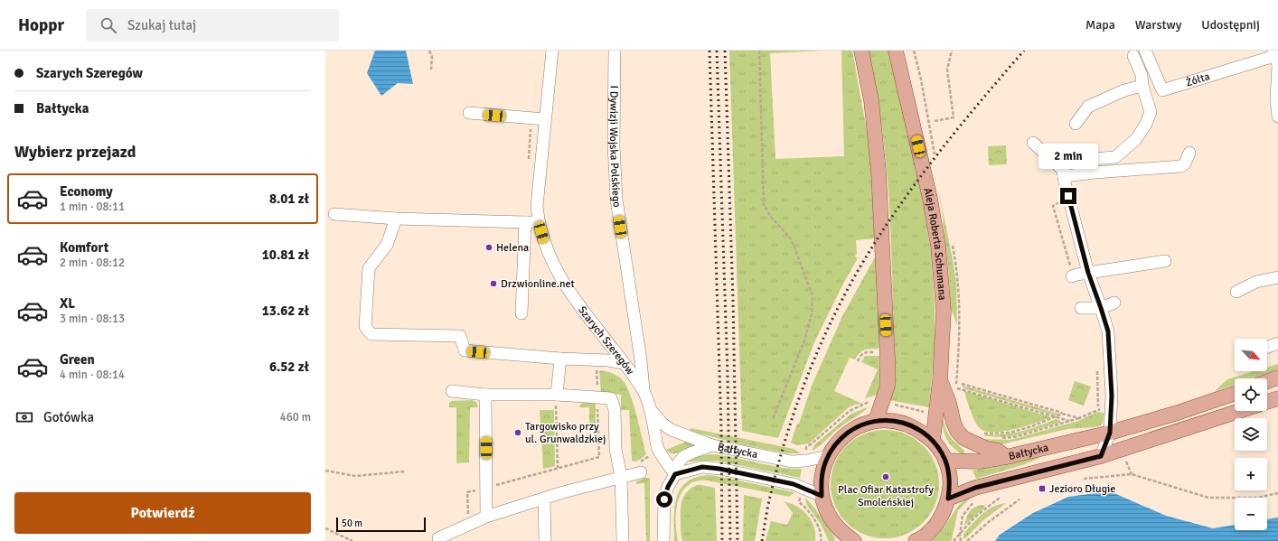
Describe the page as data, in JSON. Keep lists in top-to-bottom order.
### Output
{
  "streets": {
    "main road": ["Aleja Roberta Schumana", "Bałtycka"],
    "street": ["Żółta", "I Dywizji Wojska Polskiego", "Szarych Szeregów"]
  },
  "crossings": [
    ["I Dywizji Wojska Polskiego", "Szarych Szeregów"],
    ["Szarych Szeregów", "Bałtycka"]
  ],
  "places": {
    "other": [
      "Helena",
      "Drzwionline.net",
      "Targowisko przy ul. Grunwaldzkiej",
      "Plac Ofiar Katastrofy Smoleńskiej"
    ],
    "transit": ["Jezioro Długie"]
  },
  "scale_bar": "50 m",
  "north": "bottom right",
  "page": {
    "header": "Hoppr",
    "search": "Szukaj tutaj",
    "nav": ["Mapa", "Warstwy", "Udostępnij"],
    "banner": ["Szarych Szeregów", "Bałtycka"],
    "heading": "Wybierz przejazd",
    "bubble": "2 min",
    "list": [
      {
        "name": "Economy",
        "note": "1 min · 08:11",
        "value": "8.01 zł"
      },
      {
        "name": "Komfort",
        "note": "2 min · 08:12",
        "value": "10.81 zł"
      },
      {
        "name": "XL",
        "note": "3 min · 08:13",
        "value": "13.62 zł"
      },
      {
        "name": "Green",
        "note": "4 min · 08:14",
        "value": "6.52 zł"
      }
    ],
    "map_buttons": ["+", "−"],
    "pay": ["Gotówka", "460 m"],
    "buttons": "Potwierdź",
    "scale": "50 m"
  }
}
